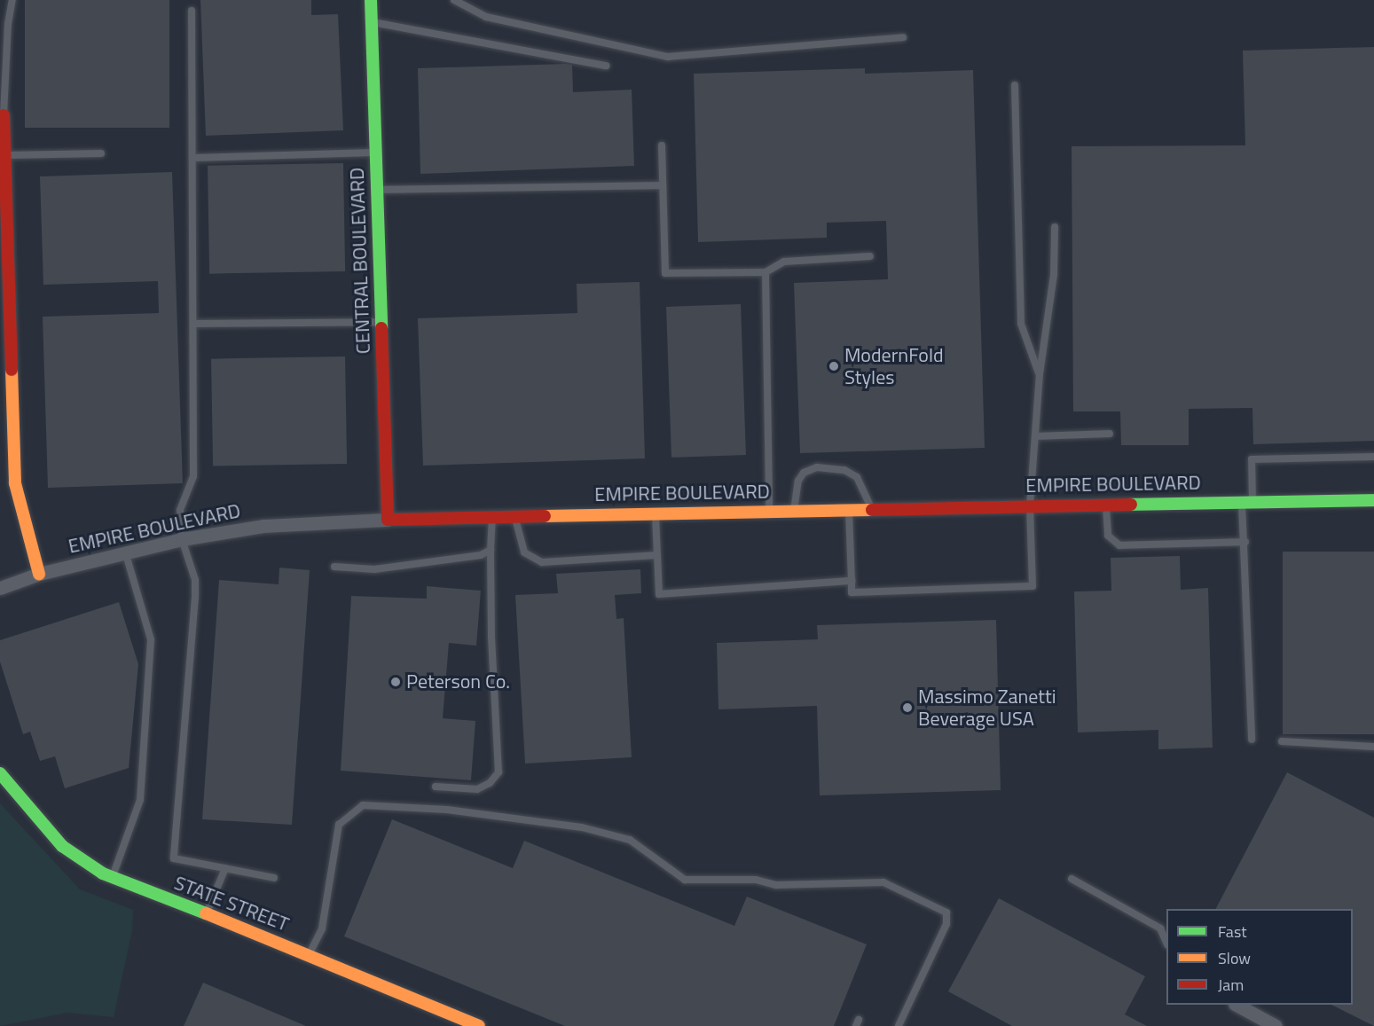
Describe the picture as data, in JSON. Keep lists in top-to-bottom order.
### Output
{
  "streets": {
    "street": ["CENTRAL BOULEVARD", "EMPIRE BOULEVARD", "STATE STREET"]
  },
  "crossings": [
    ["CENTRAL BOULEVARD", "EMPIRE BOULEVARD"]
  ],
  "places": ["ModernFold Styles", "Peterson Co.", "Massimo Zanetti Beverage USA"],
  "legend": ["Fast", "Slow", "Jam"]
}
